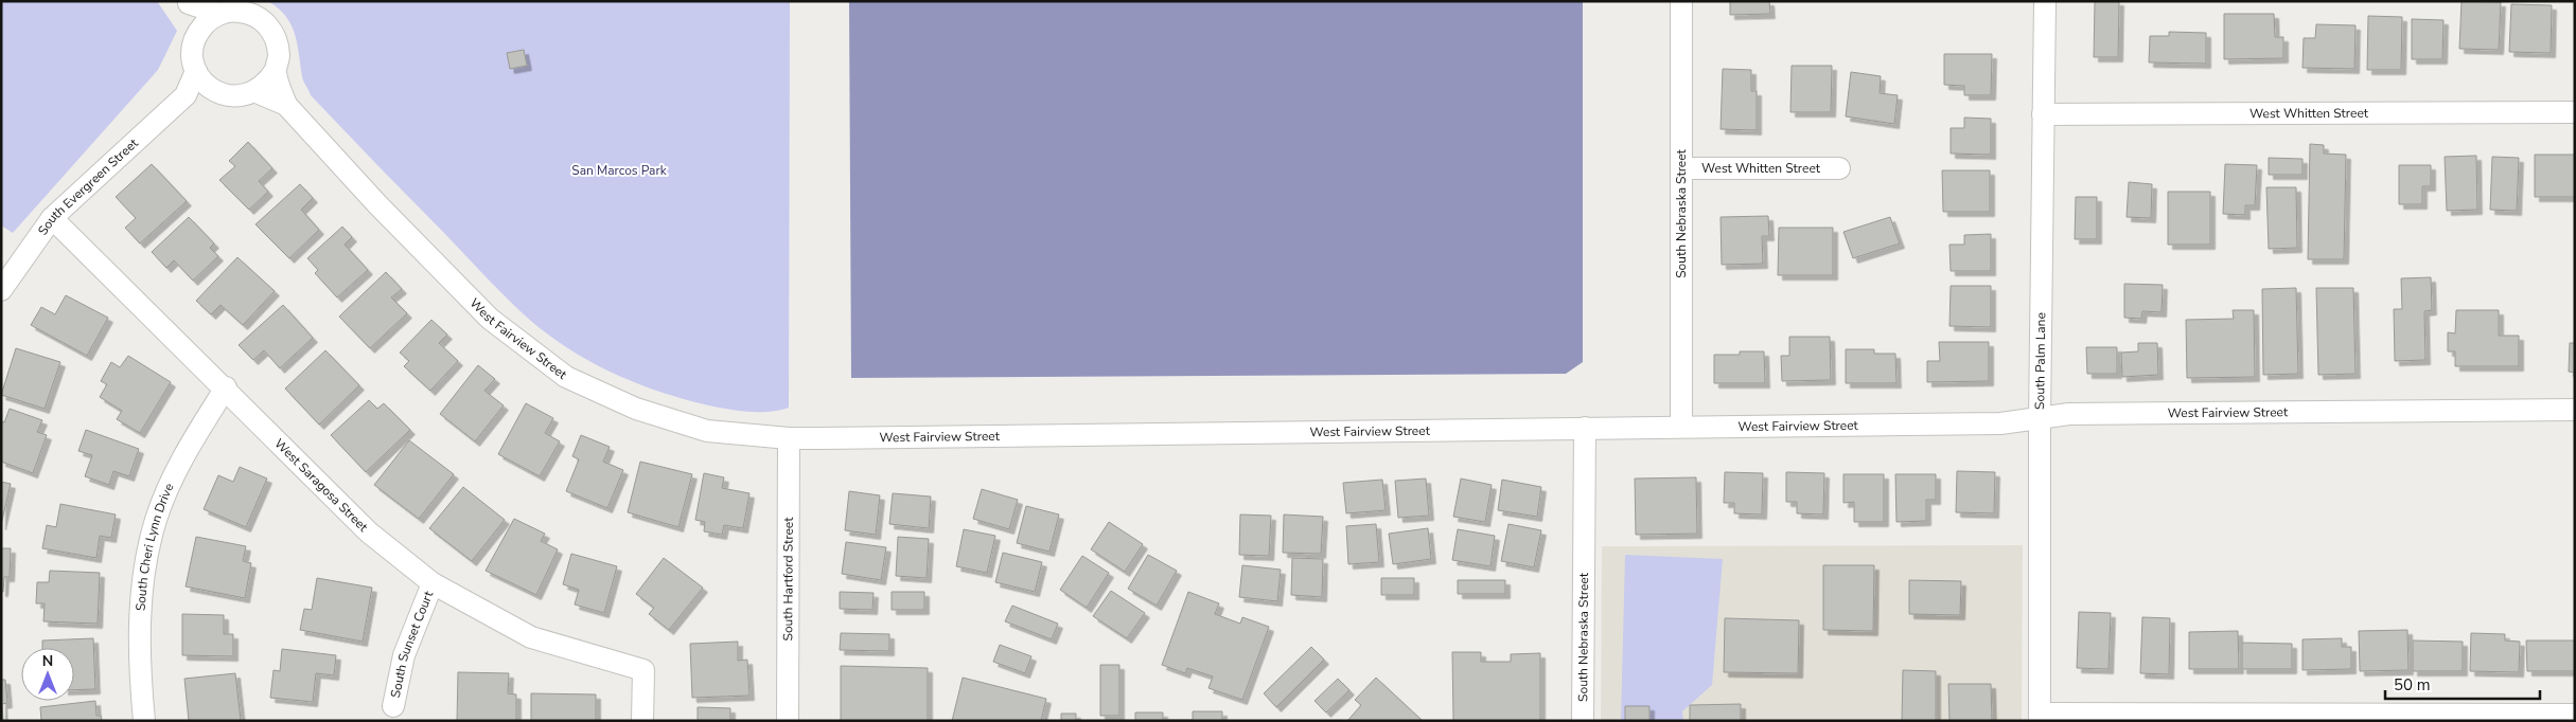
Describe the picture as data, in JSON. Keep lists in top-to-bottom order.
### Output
{
  "streets": {
    "street": [
      "West Whitten Street",
      "South Evergreen Street",
      "South Nebraska Street",
      "West Fairview Street",
      "South Palm Lane",
      "West Saragosa Street",
      "South Cheri Lynn Drive",
      "South Hartford Street",
      "South Sunset Court"
    ]
  },
  "crossings": [
    ["West Whitten Street", "South Nebraska Street"],
    ["West Whitten Street", "South Palm Lane"],
    ["South Evergreen Street", "West Fairview Street"],
    ["South Evergreen Street", "West Saragosa Street"],
    ["South Nebraska Street", "West Fairview Street"],
    ["West Fairview Street", "South Palm Lane"],
    ["West Fairview Street", "South Hartford Street"],
    ["West Saragosa Street", "South Cheri Lynn Drive"],
    ["West Saragosa Street", "South Sunset Court"]
  ],
  "parks": ["San Marcos Park"],
  "scale_bar": "50 m",
  "north": "top"
}
